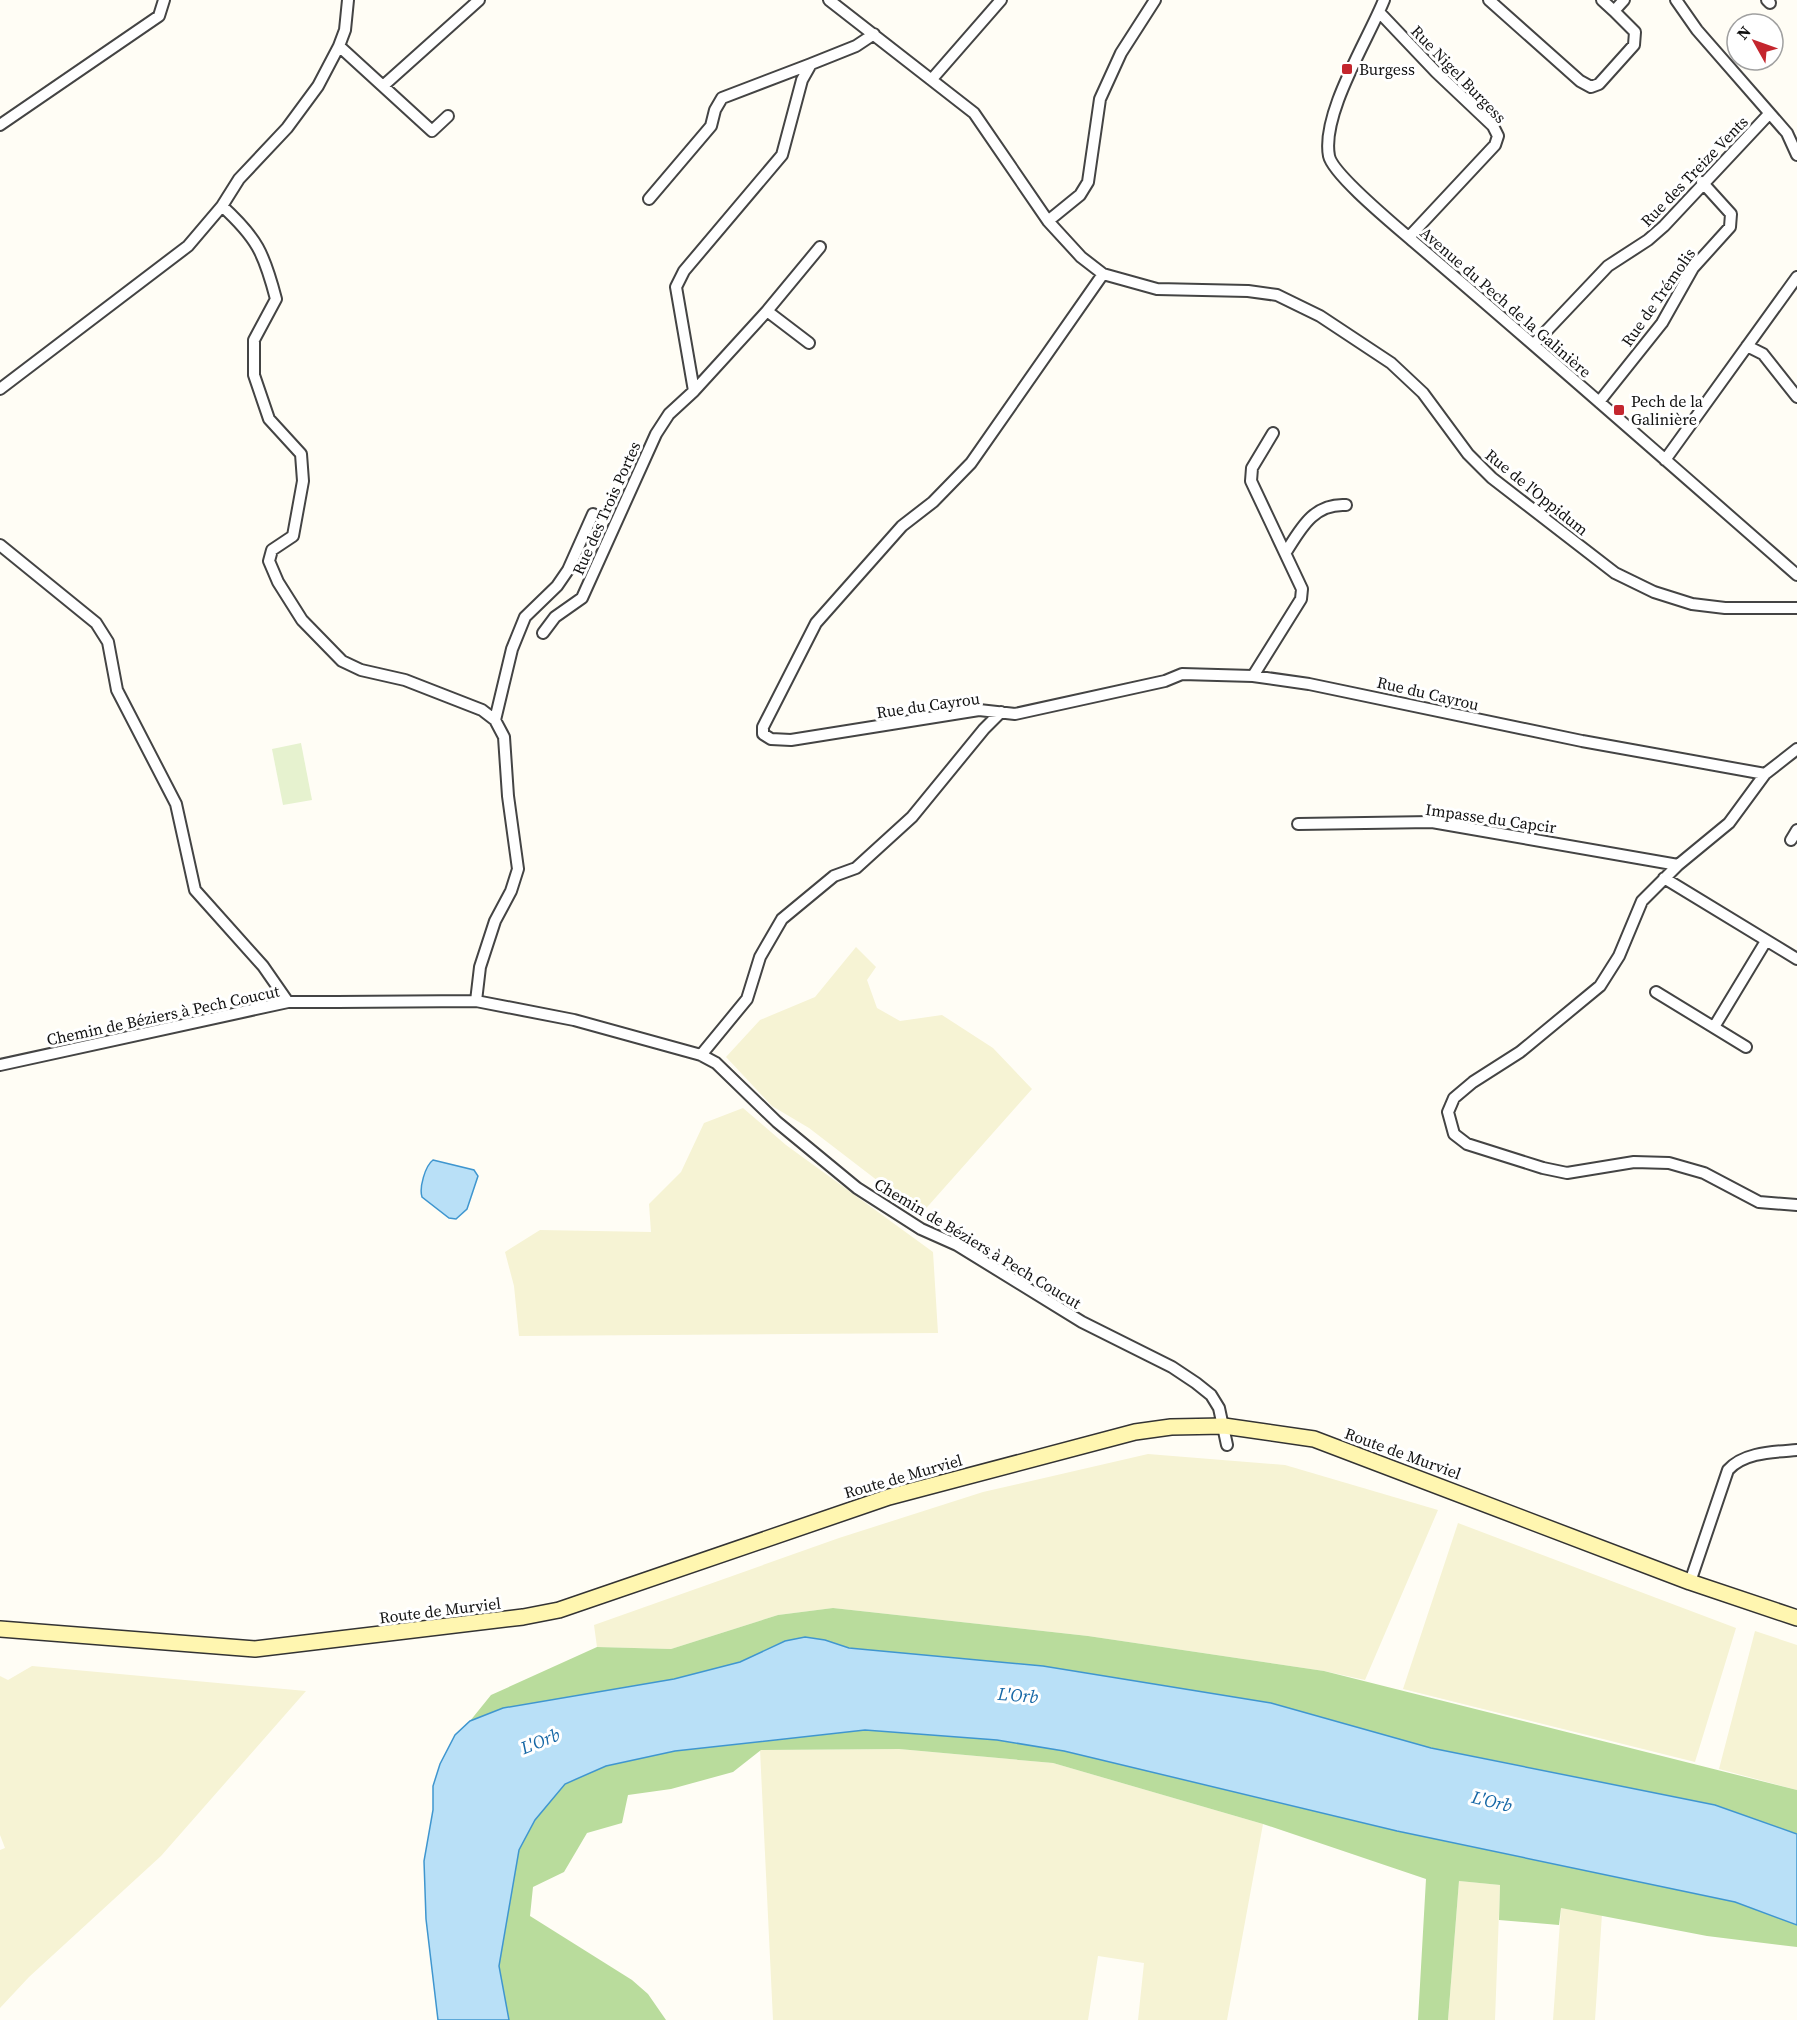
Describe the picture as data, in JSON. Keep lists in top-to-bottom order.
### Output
{
  "streets": {
    "main road": ["Route de Murviel"],
    "street": [
      "Rue Nigel Burgess",
      "Rue des Treize Vents",
      "Rue de Trémolis",
      "Avenue du Pech de la Galinière",
      "Rue de l'Oppidum",
      "Rue des Trois Portes",
      "Rue du Cayrou",
      "Impasse du Capcir",
      "Chemin de Béziers à Pech Coucut"
    ]
  },
  "crossings": [
    ["Rue Nigel Burgess", "Avenue du Pech de la Galinière"],
    ["Rue des Treize Vents", "Rue de Trémolis"],
    ["Rue des Treize Vents", "Avenue du Pech de la Galinière"],
    ["Rue de Trémolis", "Avenue du Pech de la Galinière"],
    ["Rue de l'Oppidum", "Rue du Cayrou"],
    ["Chemin de Béziers à Pech Coucut", "Route de Murviel"]
  ],
  "water": ["L'Orb"],
  "places": {
    "transit": ["Burgess", "Pech de la Galinière"]
  },
  "north": "top left"
}
